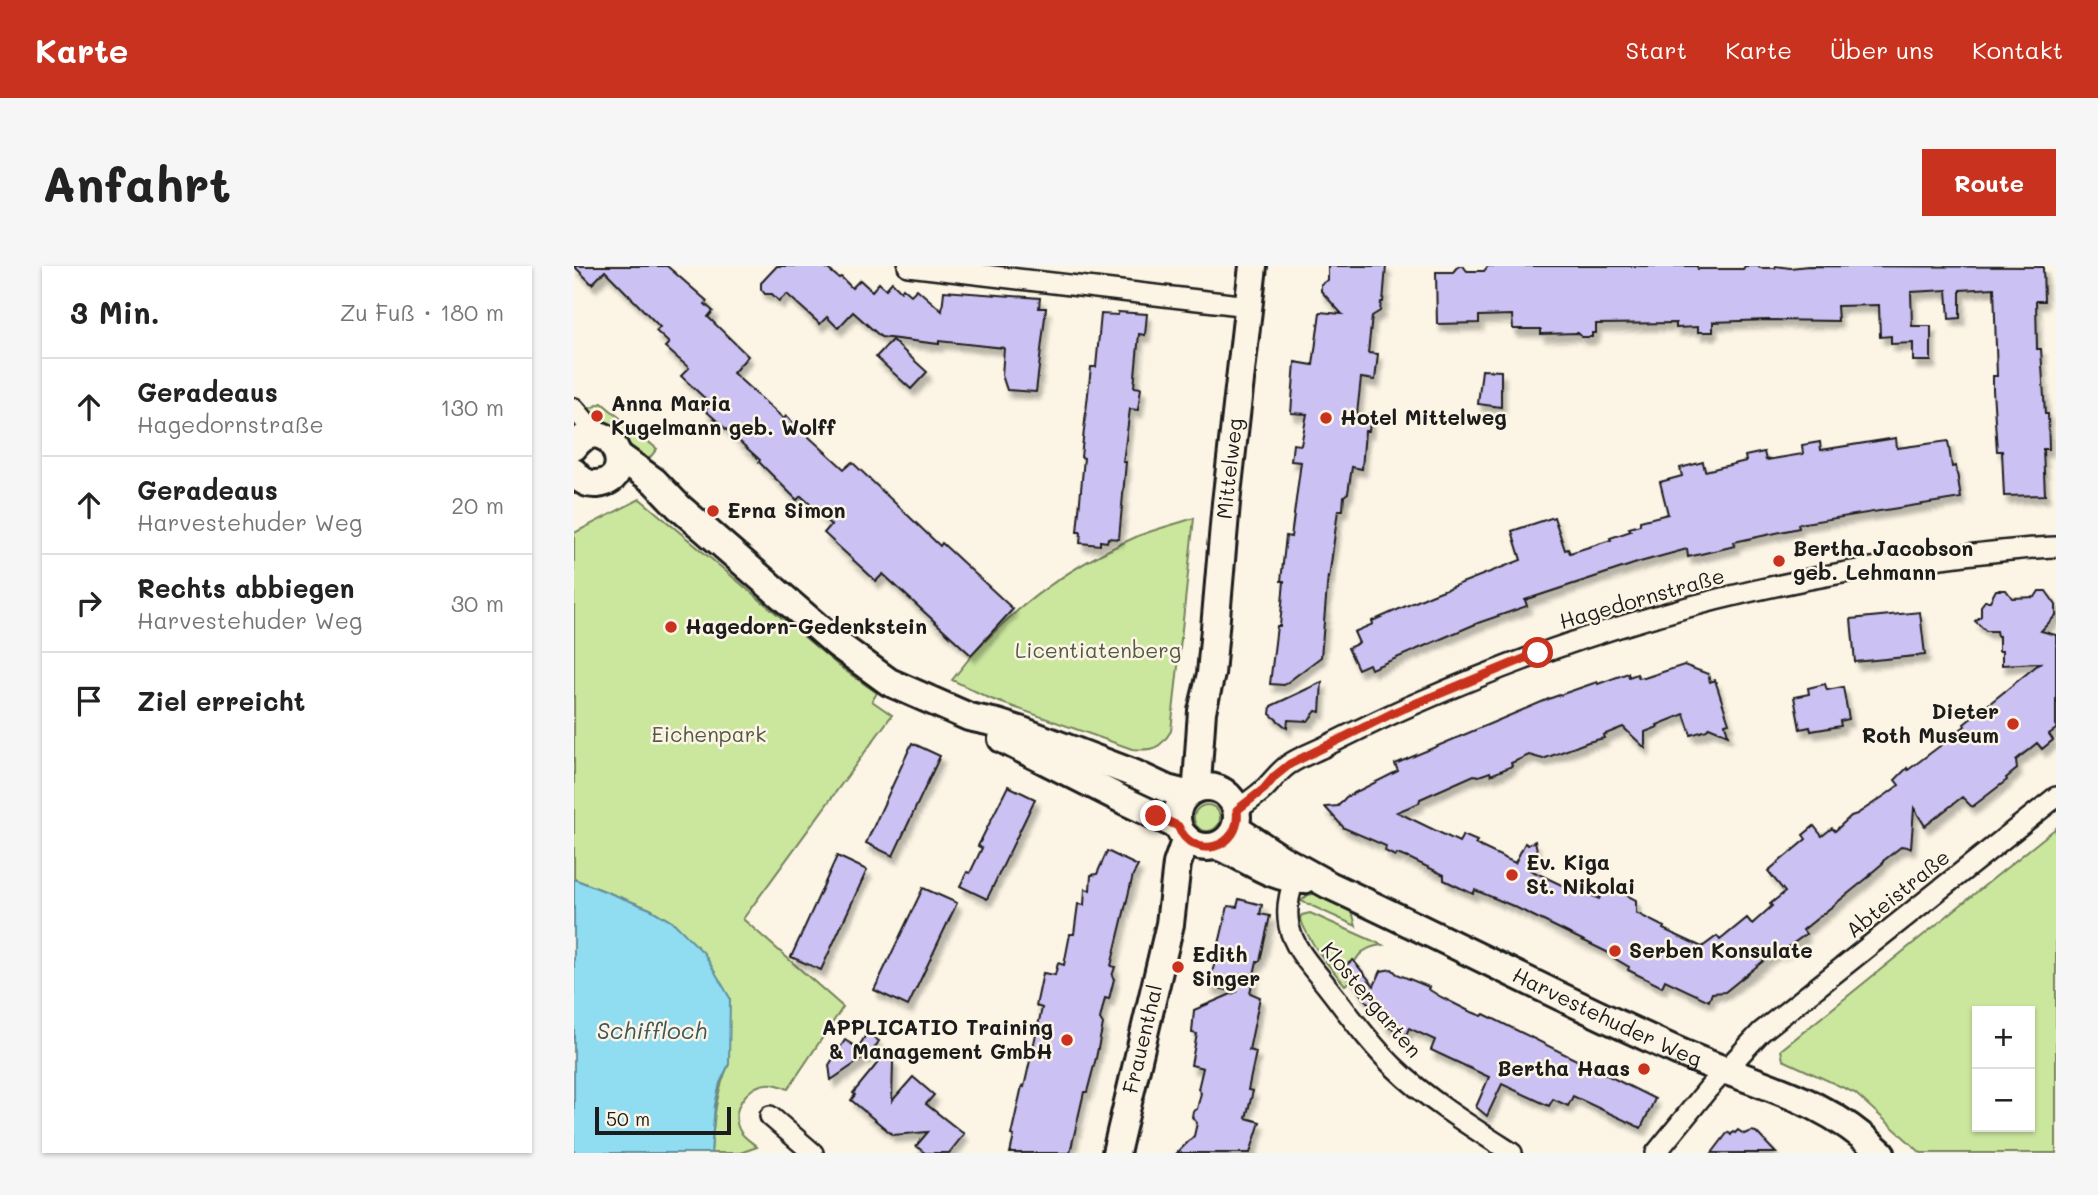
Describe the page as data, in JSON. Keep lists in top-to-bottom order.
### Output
{
  "streets": {
    "street": [
      "Mittelweg",
      "Hagedornstraße",
      "Abteistraße",
      "Klostergarten",
      "Harvestehuder Weg",
      "Frauenthal"
    ]
  },
  "crossings": [
    ["Mittelweg", "Harvestehuder Weg"],
    ["Hagedornstraße", "Harvestehuder Weg"],
    ["Hagedornstraße", "Frauenthal"],
    ["Abteistraße", "Harvestehuder Weg"],
    ["Klostergarten", "Harvestehuder Weg"],
    ["Harvestehuder Weg", "Frauenthal"]
  ],
  "water": ["Schiffloch"],
  "parks": ["Licentiatenberg", "Eichenpark"],
  "places": [
    "Anna Maria Kugelmann geb. Wolff",
    "Hotel Mittelweg",
    "Erna Simon",
    "Bertha Jacobson geb. Lehmann",
    "Hagedorn-Gedenkstein",
    "Dieter Roth Museum",
    "Ev. Kiga St. Nikolai",
    "Serben Konsulate",
    "Edith Singer",
    "APPLICATIO Training & Management GmbH",
    "Bertha Haas"
  ],
  "scale_bar": "50 m",
  "page": {
    "header": "Karte",
    "nav": [
      "Start",
      "Karte",
      "Über uns",
      "Kontakt"
    ],
    "buttons": "Route",
    "title": "Anfahrt",
    "heading": ["3 Min.", "Zu Fuß · 180 m"],
    "list": [
      ["Geradeaus", "Hagedornstraße", "130 m"],
      ["Geradeaus", "Harvestehuder Weg", "20 m"],
      ["Rechts abbiegen", "Harvestehuder Weg", "30 m"],
      "Ziel erreicht"
    ],
    "map_buttons": ["+", "−"],
    "scale": "50 m"
  }
}
